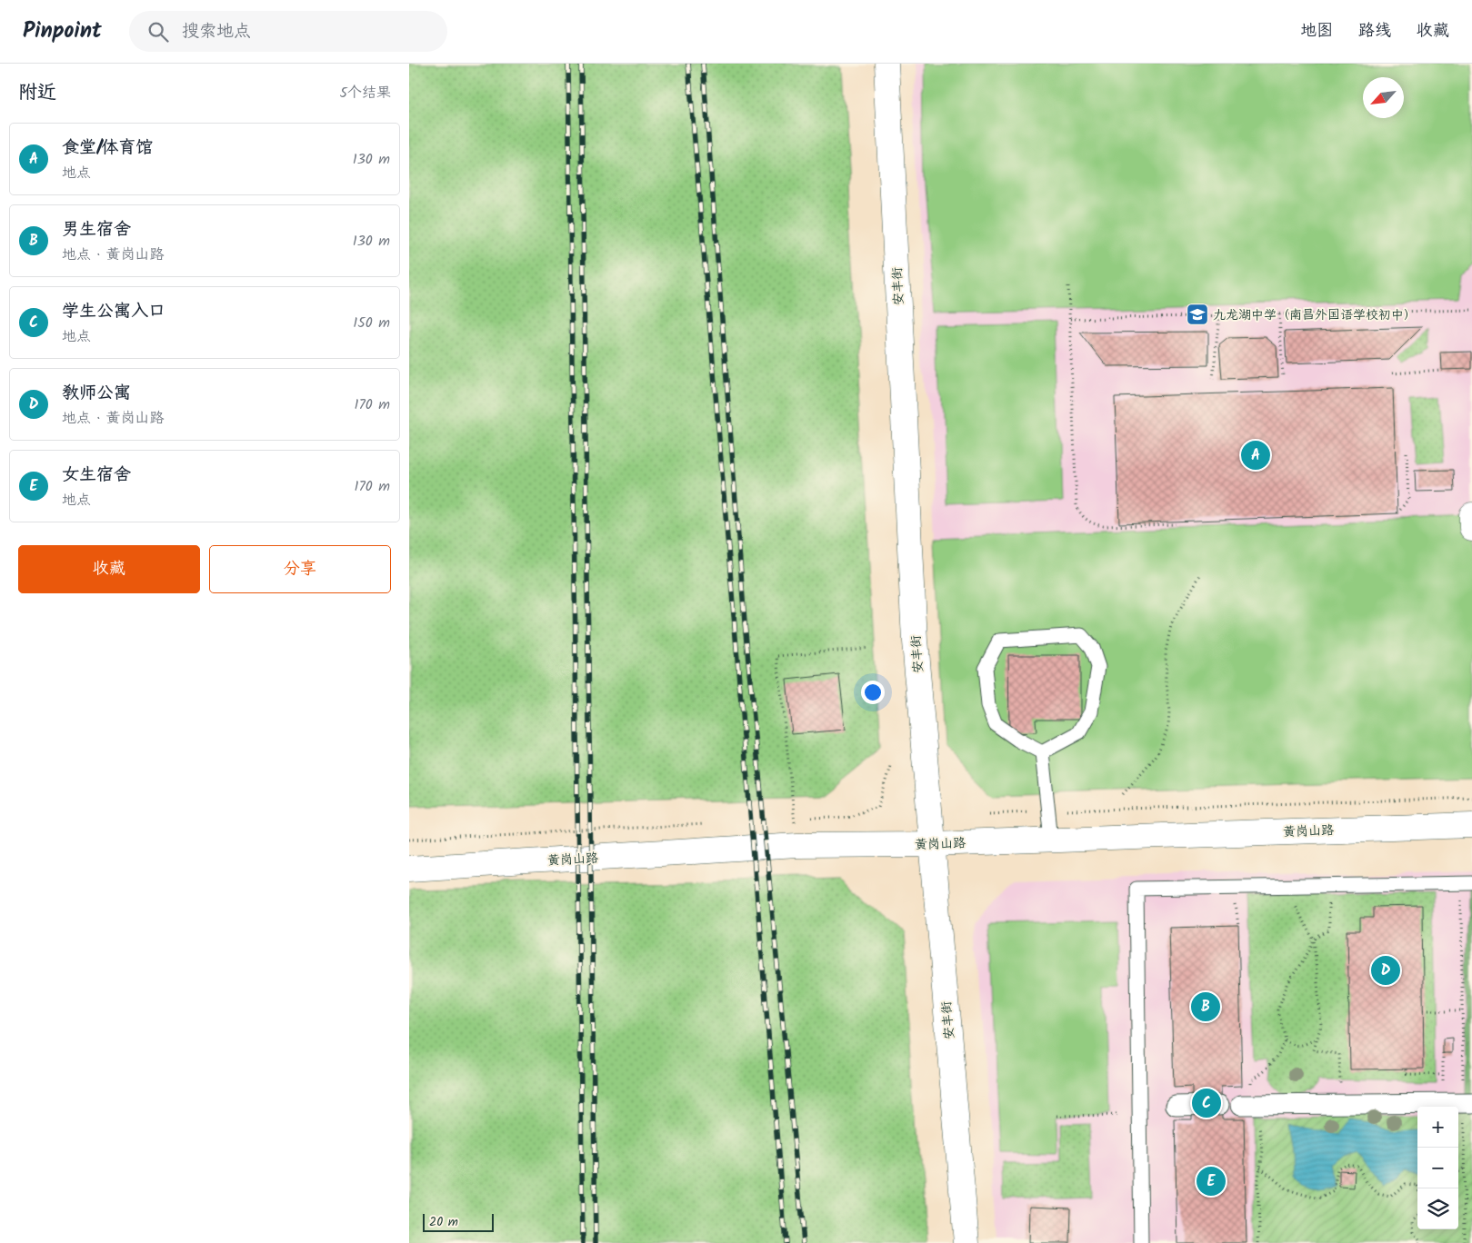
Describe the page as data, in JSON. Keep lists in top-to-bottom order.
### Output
{
  "streets": {
    "street": ["安丰街", "黄岗山路"]
  },
  "crossings": [
    ["安丰街", "黄岗山路"]
  ],
  "places": {
    "school or university": ["九龙湖中学（南昌外国语学校初中）"]
  },
  "scale_bar": "20 m",
  "north": "bottom left",
  "page": {
    "header": "Pinpoint",
    "search": "搜索地点",
    "nav": ["地图", "路线", "收藏"],
    "heading": ["附近", "5个结果"],
    "list": [
      {
        "mark": "A",
        "name": "食堂/体育馆",
        "note": "地点",
        "value": "130 m"
      },
      {
        "mark": "B",
        "name": "男生宿舍",
        "note": "地点 · 黄岗山路",
        "value": "130 m"
      },
      {
        "mark": "C",
        "name": "学生公寓入口",
        "note": "地点",
        "value": "150 m"
      },
      {
        "mark": "D",
        "name": "教师公寓",
        "note": "地点 · 黄岗山路",
        "value": "170 m"
      },
      {
        "mark": "E",
        "name": "女生宿舍",
        "note": "地点",
        "value": "170 m"
      }
    ],
    "pins": [
      "A",
      "D",
      "B",
      "C",
      "E"
    ],
    "buttons": ["收藏", "分享"],
    "map_buttons": ["+", "−"],
    "scale": "20 m"
  }
}
